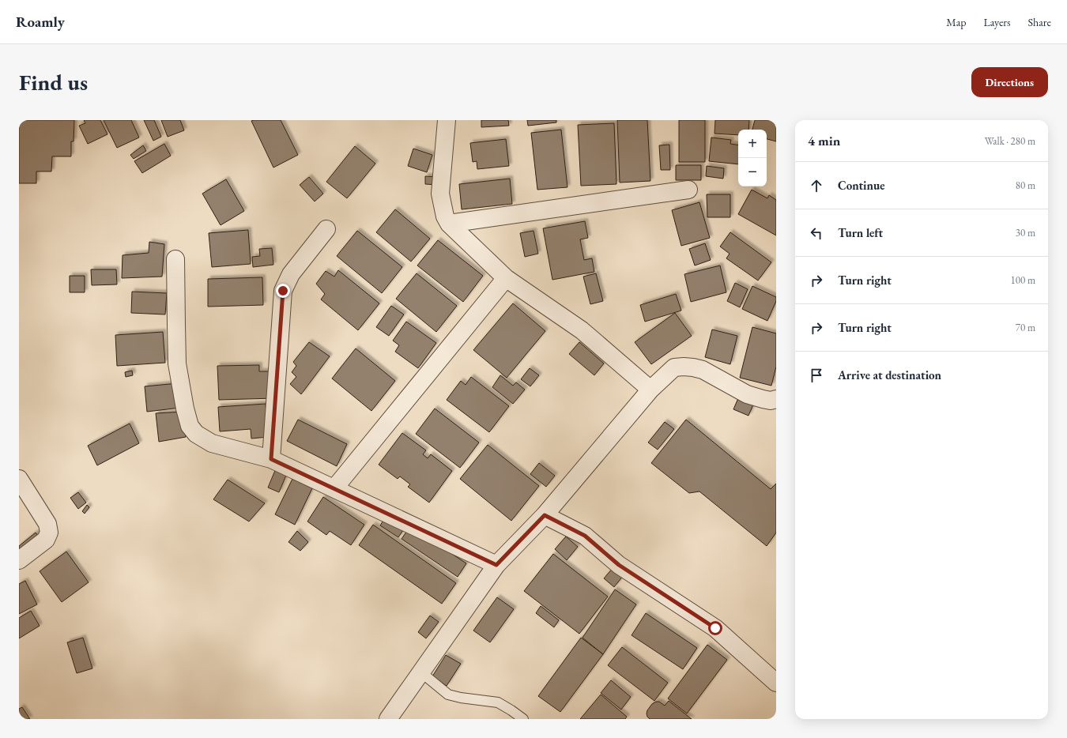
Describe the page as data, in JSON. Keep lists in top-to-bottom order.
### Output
{
  "page": {
    "header": "Roamly",
    "nav": ["Map", "Layers", "Share"],
    "buttons": "Directions",
    "title": "Find us",
    "heading": ["4 min", "Walk · 280 m"],
    "map_buttons": ["+", "−"],
    "list": [
      ["Continue", "80 m"],
      ["Turn left", "30 m"],
      ["Turn right", "100 m"],
      ["Turn right", "70 m"],
      "Arrive at destination"
    ]
  }
}
